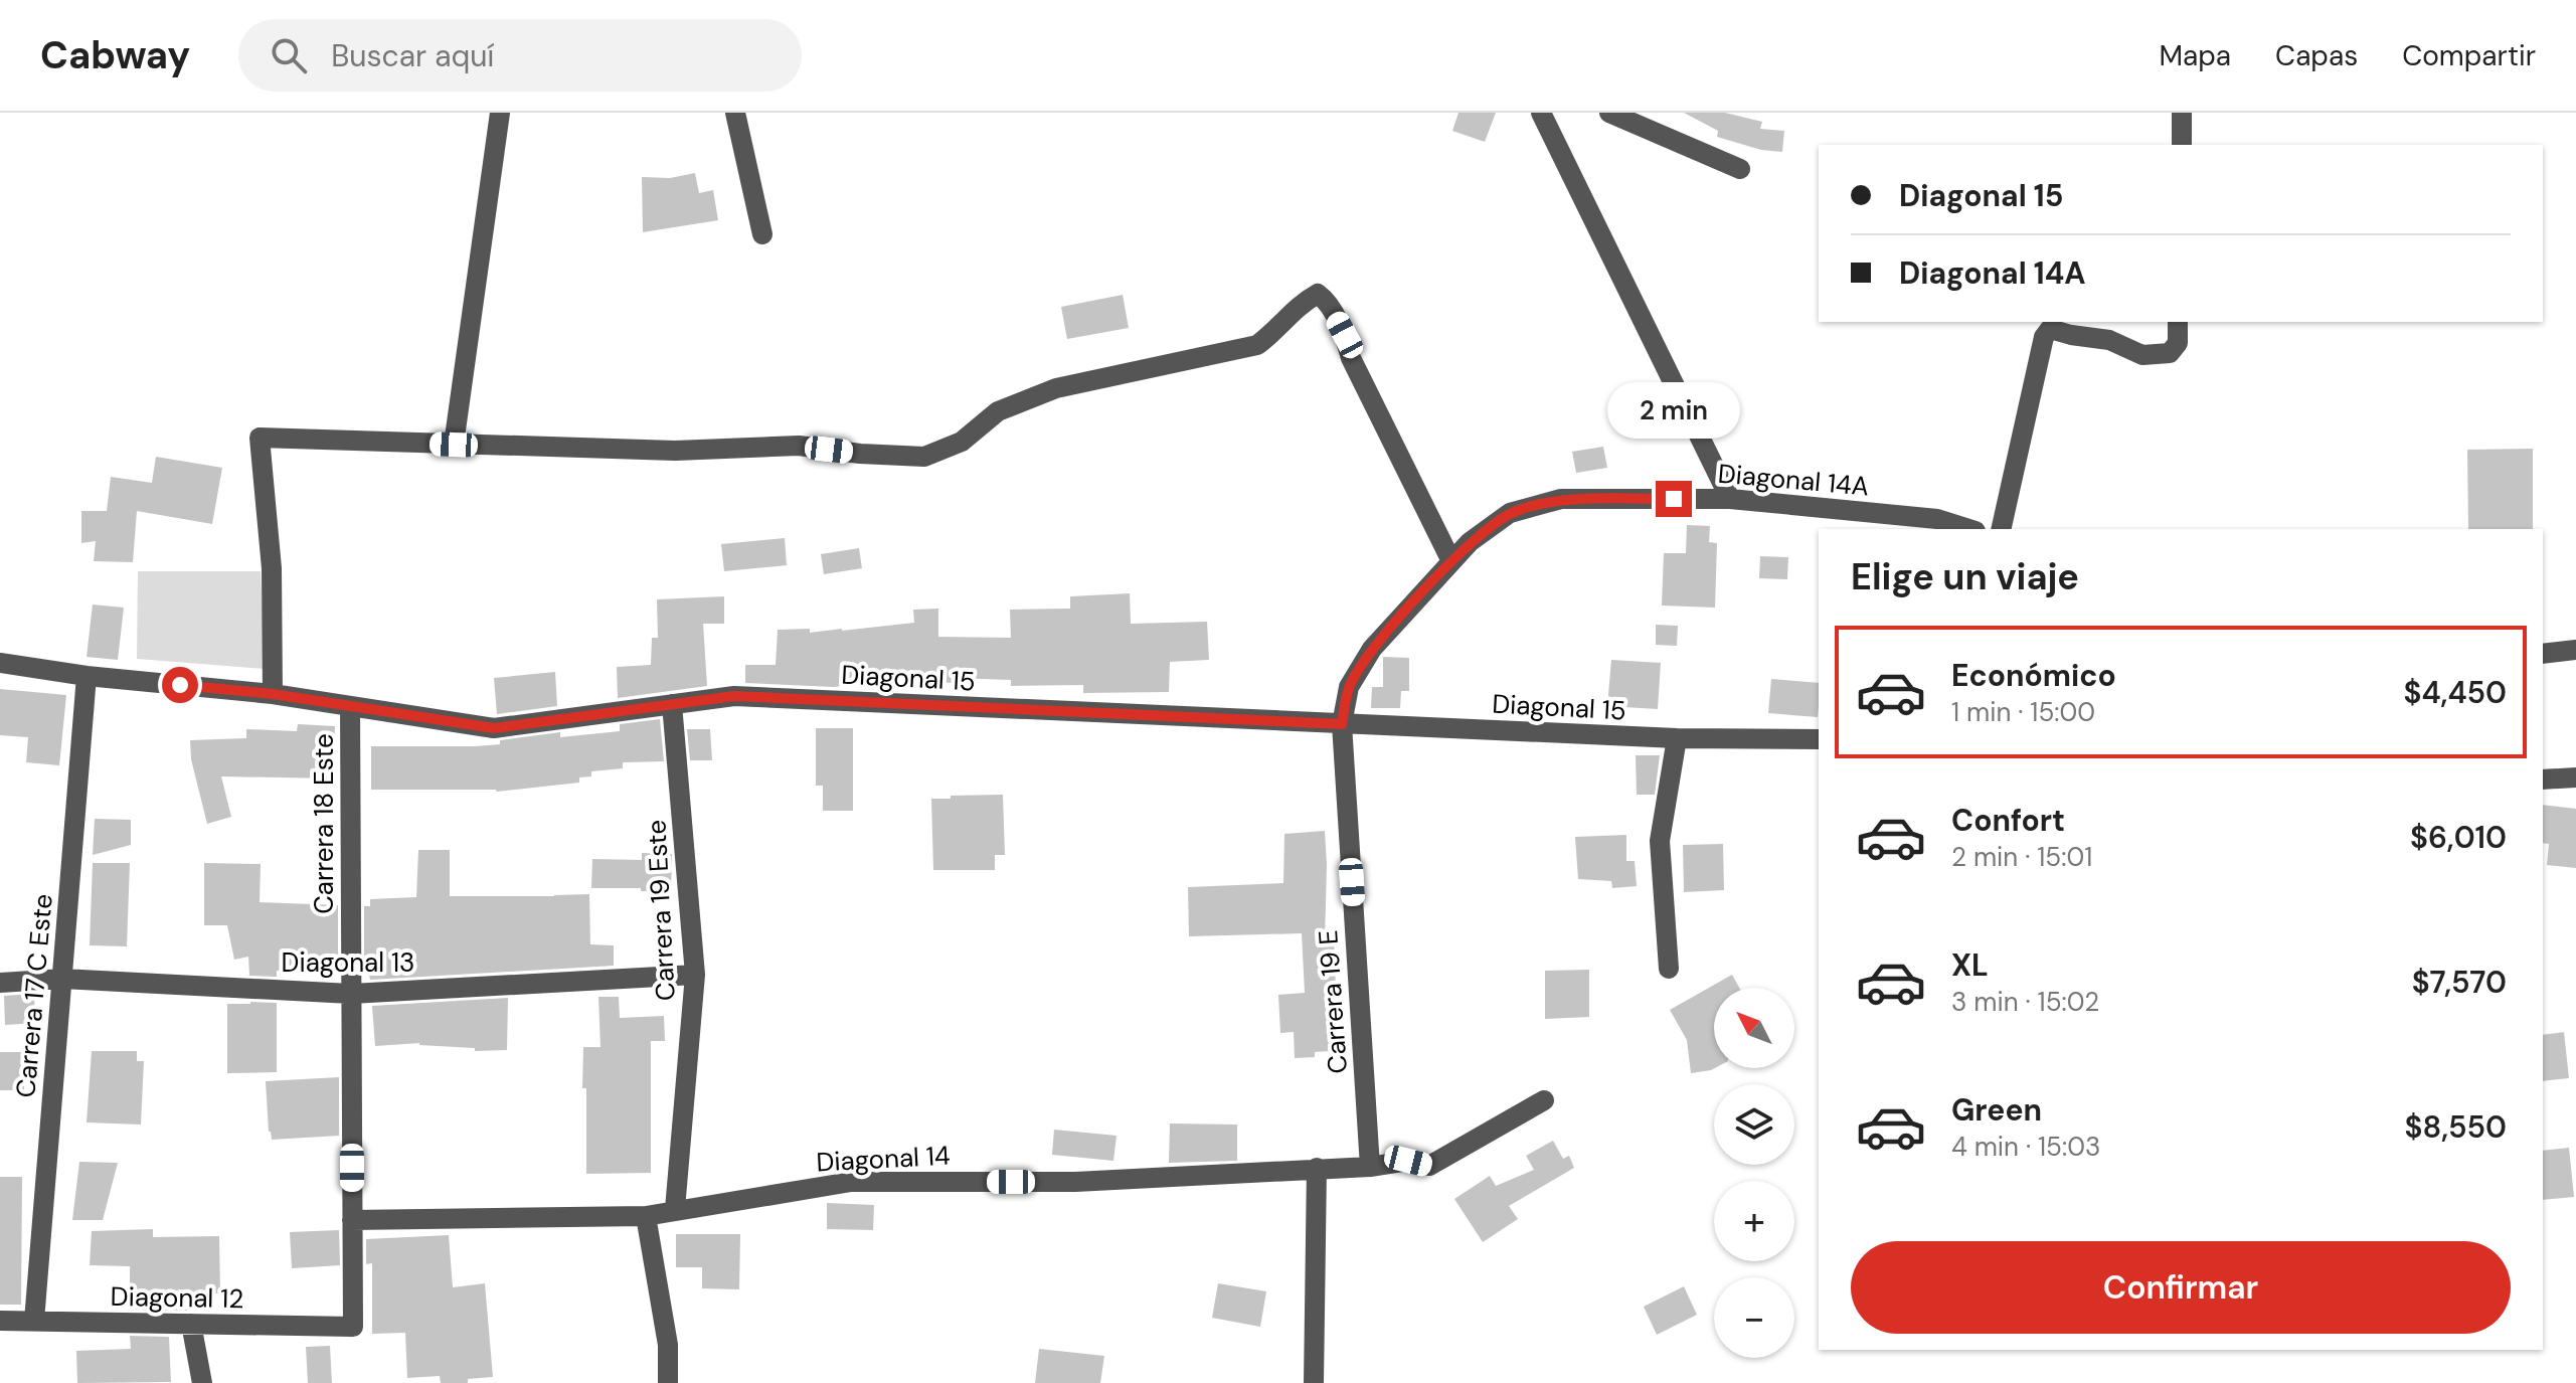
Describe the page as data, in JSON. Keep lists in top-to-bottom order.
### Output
{
  "streets": {
    "street": [
      "Diagonal 14A",
      "Diagonal 15",
      "Carrera 18 Este",
      "Carrera 19 Este",
      "Diagonal 13",
      "Carrera 17 C Este",
      "Carrera 19 E",
      "Diagonal 14",
      "Diagonal 12"
    ]
  },
  "crossings": [
    ["Diagonal 14A", "Carrera 19 E"],
    ["Diagonal 15", "Carrera 18 Este"],
    ["Diagonal 15", "Carrera 19 Este"],
    ["Diagonal 15", "Carrera 17 C Este"],
    ["Diagonal 15", "Carrera 19 E"],
    ["Carrera 18 Este", "Diagonal 13"],
    ["Carrera 18 Este", "Diagonal 14"],
    ["Carrera 18 Este", "Diagonal 12"],
    ["Carrera 19 Este", "Diagonal 13"],
    ["Carrera 19 Este", "Diagonal 14"],
    ["Diagonal 13", "Carrera 17 C Este"],
    ["Carrera 17 C Este", "Diagonal 12"],
    ["Carrera 19 E", "Diagonal 14"]
  ],
  "north": "top left",
  "page": {
    "header": "Cabway",
    "search": "Buscar aquí",
    "nav": ["Mapa", "Capas", "Compartir"],
    "banner": ["Diagonal 15", "Diagonal 14A"],
    "bubble": "2 min",
    "heading": "Elige un viaje",
    "list": [
      {
        "name": "Económico",
        "note": "1 min · 15:00",
        "value": "$4,450"
      },
      {
        "name": "Confort",
        "note": "2 min · 15:01",
        "value": "$6,010"
      },
      {
        "name": "XL",
        "note": "3 min · 15:02",
        "value": "$7,570"
      },
      {
        "name": "Green",
        "note": "4 min · 15:03",
        "value": "$8,550"
      }
    ],
    "map_buttons": ["+", "−"],
    "buttons": "Confirmar"
  }
}
